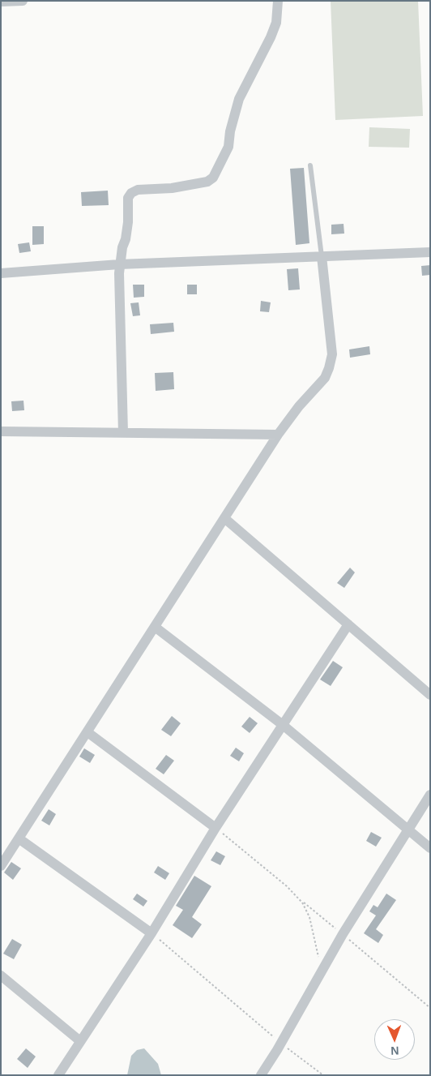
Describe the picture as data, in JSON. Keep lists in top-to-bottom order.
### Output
{
  "north": "bottom"
}
